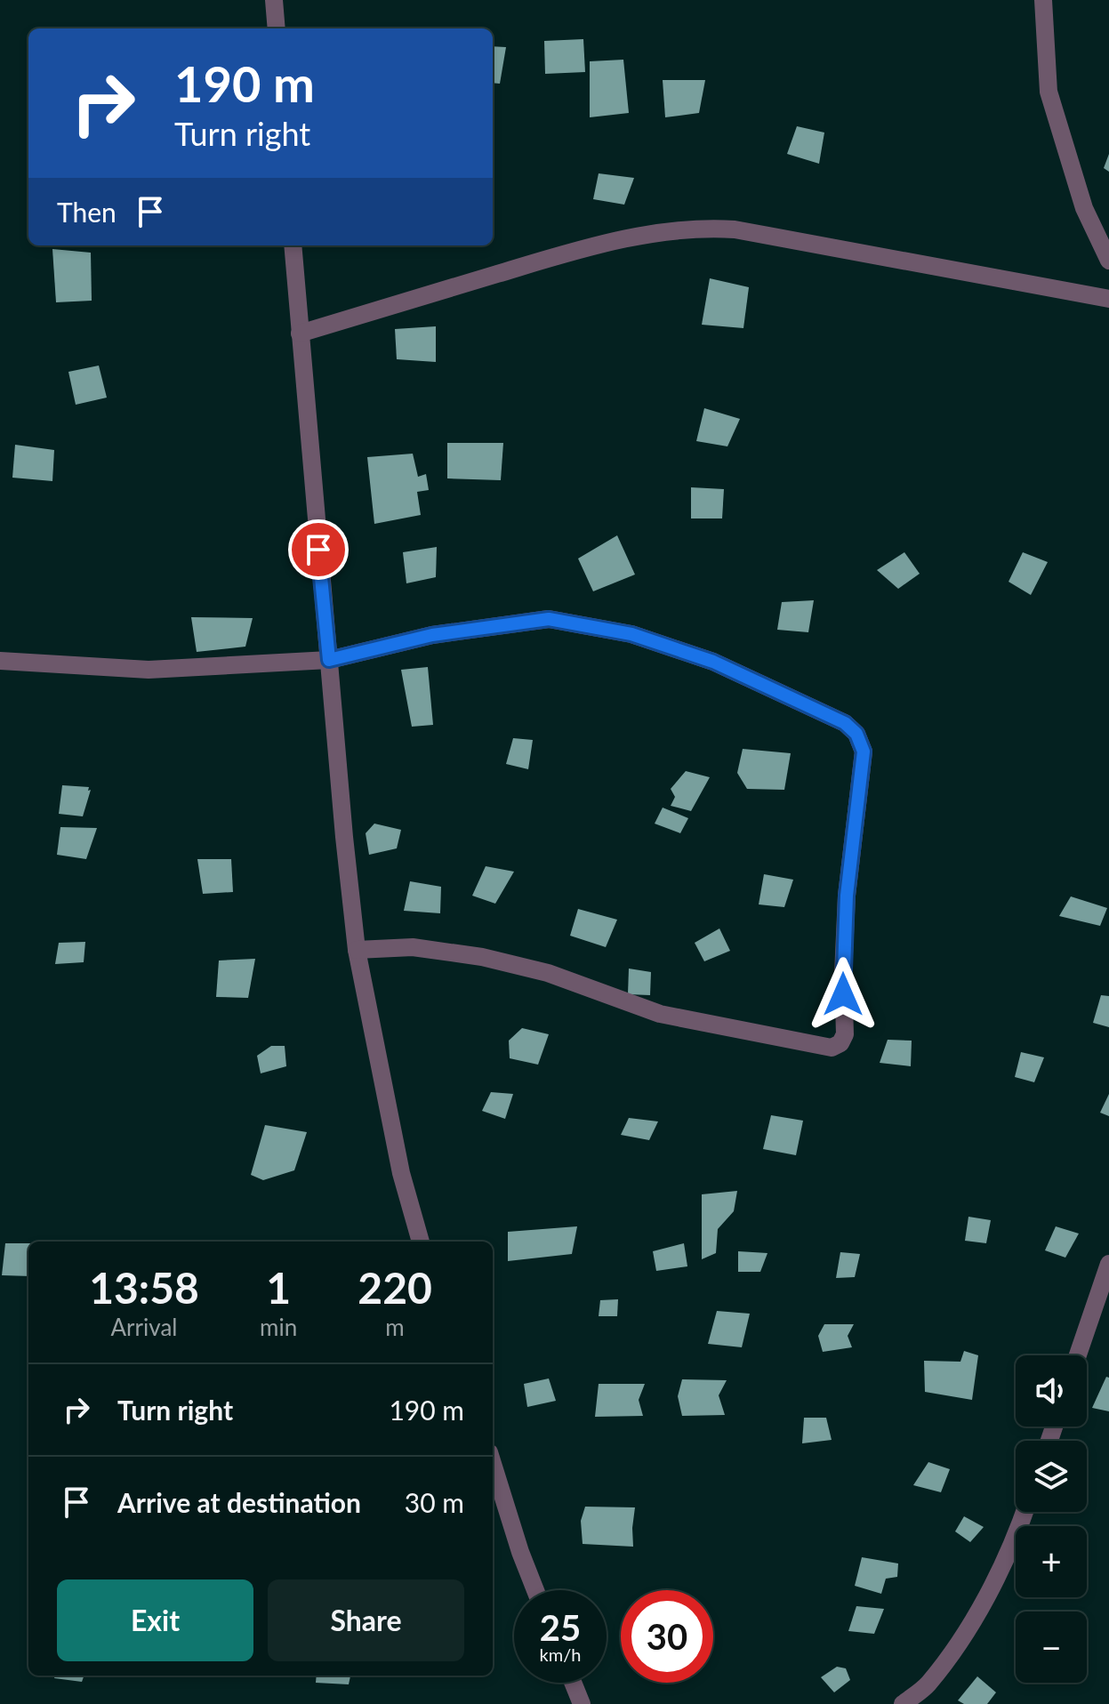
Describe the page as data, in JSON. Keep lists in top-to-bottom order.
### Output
{
  "page": {
    "turn": ["190 m", "Turn right"],
    "then": "Then",
    "eta": [
      "13:58",
      "Arrival",
      "1",
      "min",
      "220",
      "m"
    ],
    "map_buttons": ["+", "−"],
    "list": [
      {
        "name": "Turn right",
        "value": "190 m"
      },
      {
        "name": "Arrive at destination",
        "value": "30 m"
      }
    ],
    "buttons": ["Exit", "Share"],
    "speed": "25 km/h",
    "limit": "30"
  }
}
